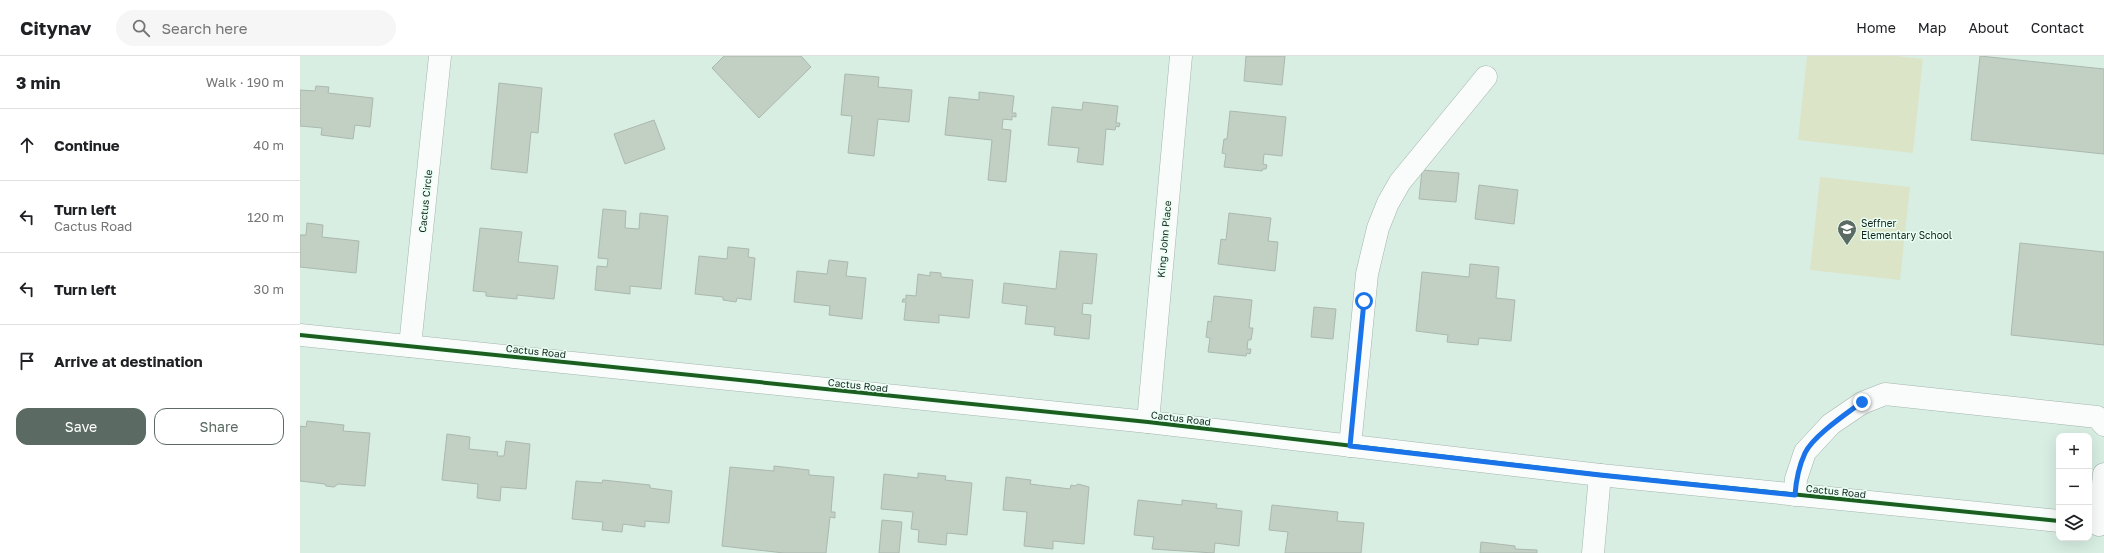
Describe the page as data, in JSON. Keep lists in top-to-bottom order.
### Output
{
  "streets": {
    "street": ["Cactus Circle", "King John Place", "Cactus Road"]
  },
  "crossings": [
    ["Cactus Circle", "Cactus Road"],
    ["King John Place", "Cactus Road"]
  ],
  "places": {
    "school or university": ["Seffner Elementary School"]
  },
  "page": {
    "header": "Citynav",
    "search": "Search here",
    "nav": [
      "Home",
      "Map",
      "About",
      "Contact"
    ],
    "heading": ["3 min", "Walk · 190 m"],
    "list": [
      ["Continue", "40 m"],
      ["Turn left", "Cactus Road", "120 m"],
      ["Turn left", "30 m"],
      "Arrive at destination"
    ],
    "buttons": ["Save", "Share"],
    "map_buttons": ["+", "−"]
  }
}
